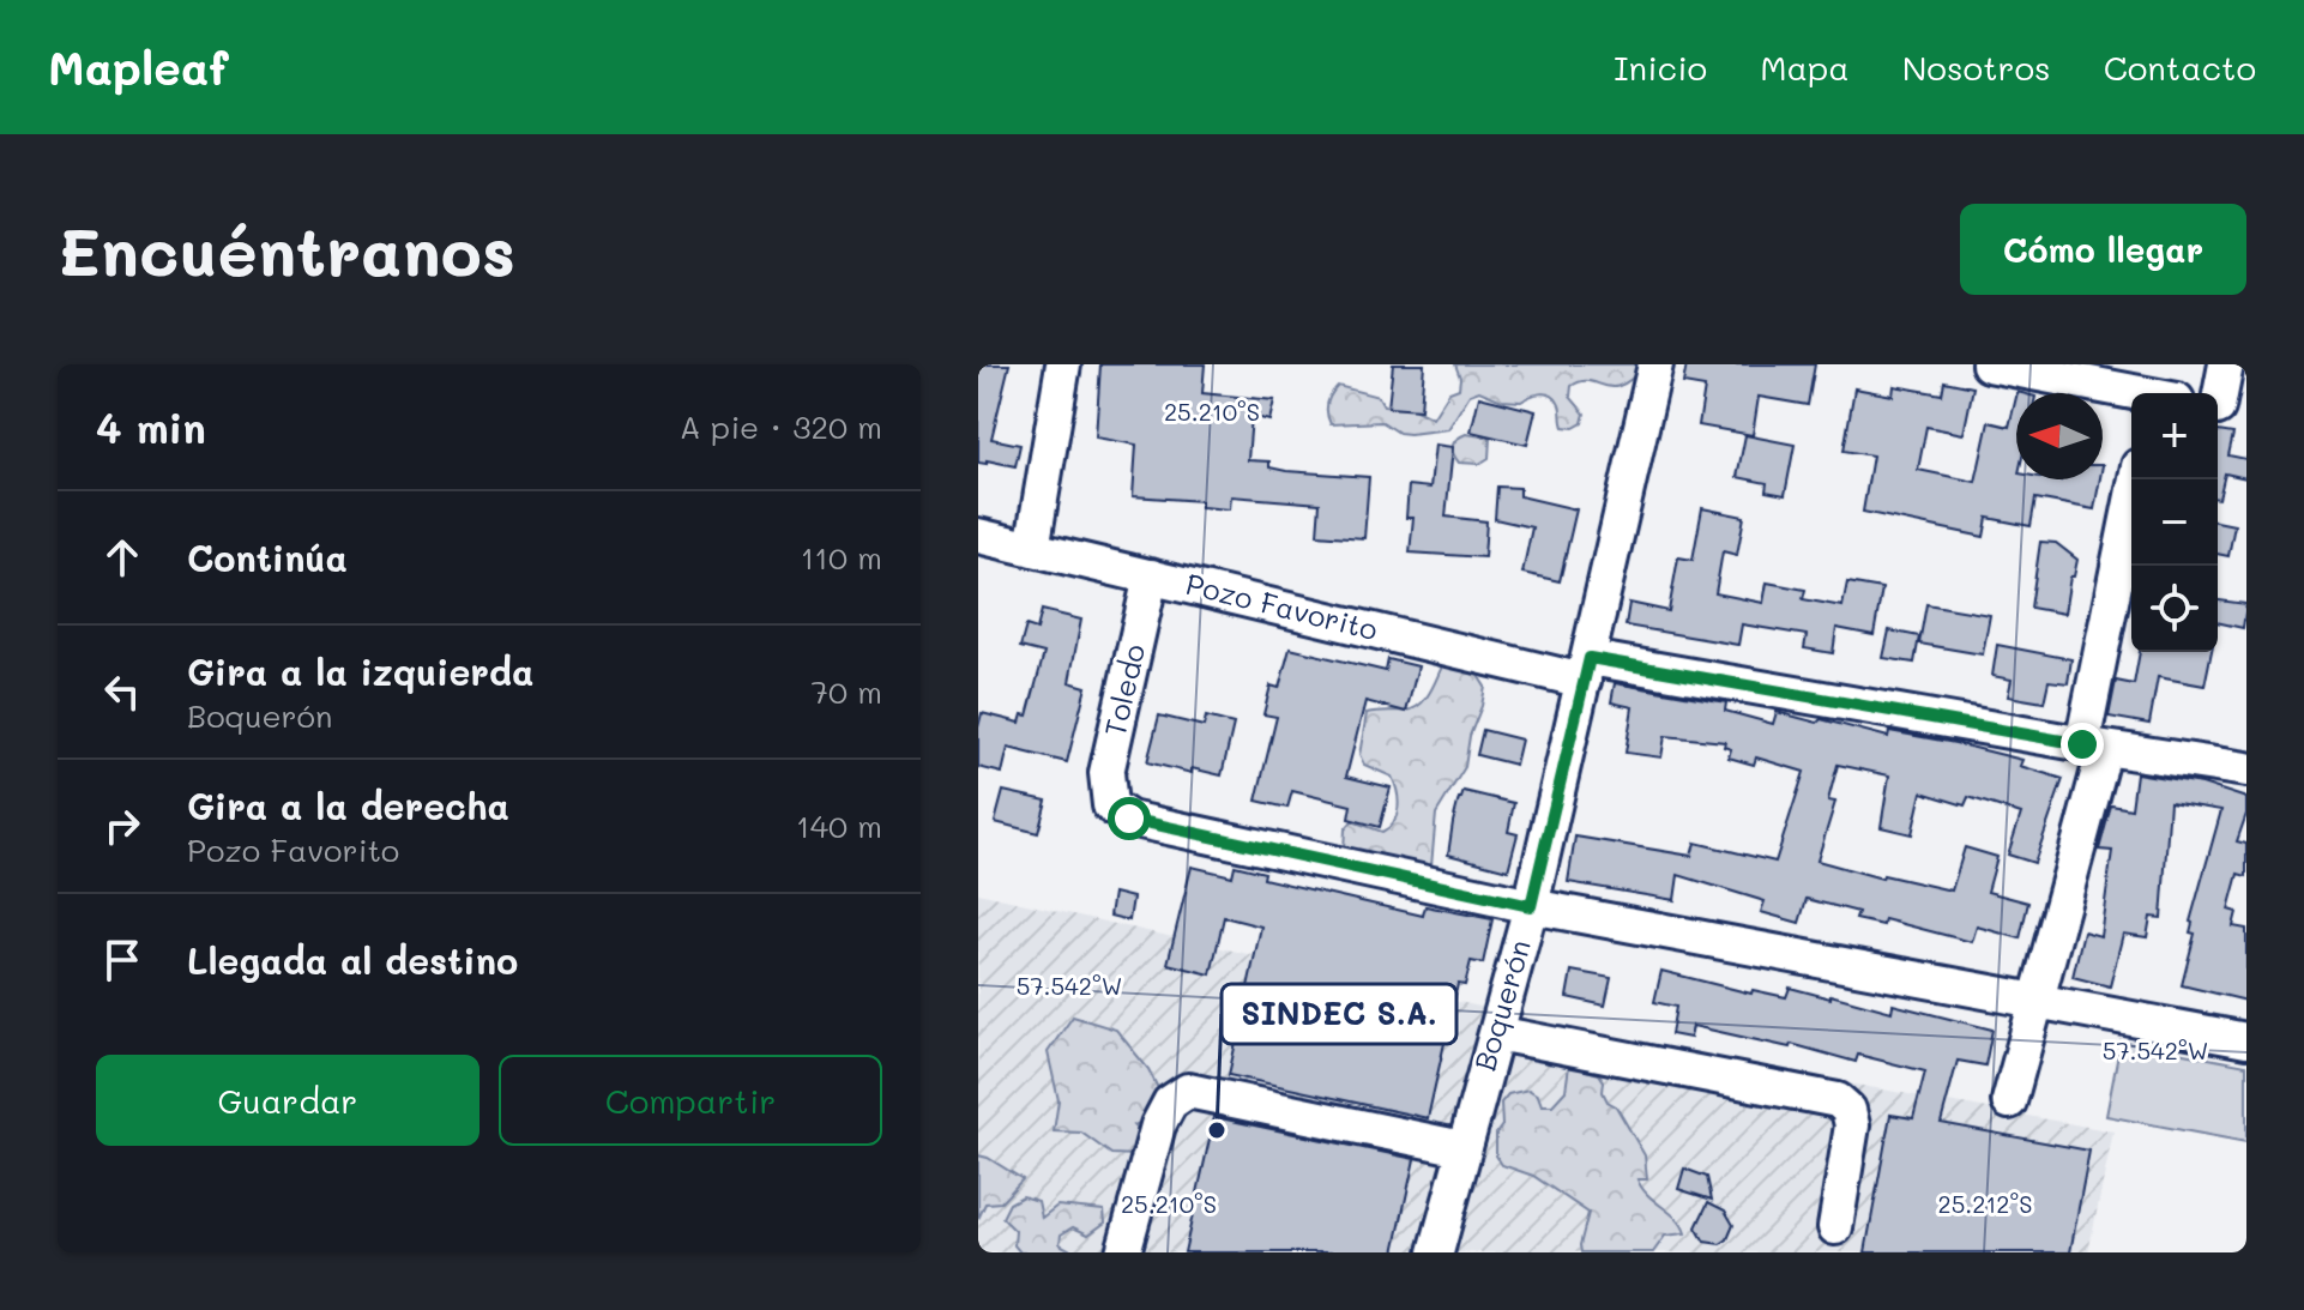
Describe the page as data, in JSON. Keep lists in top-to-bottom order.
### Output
{
  "streets": {
    "street": ["Pozo Favorito", "Toledo", "Boquerón"]
  },
  "crossings": [
    ["Pozo Favorito", "Toledo"],
    ["Pozo Favorito", "Boquerón"],
    ["Toledo", "Boquerón"]
  ],
  "places": ["SINDEC S.A."],
  "north": "left",
  "page": {
    "header": "Mapleaf",
    "nav": [
      "Inicio",
      "Mapa",
      "Nosotros",
      "Contacto"
    ],
    "buttons": [
      "Cómo llegar",
      ["Guardar", "Compartir"]
    ],
    "title": "Encuéntranos",
    "heading": ["4 min", "A pie · 320 m"],
    "map_buttons": ["+", "−"],
    "list": [
      ["Continúa", "110 m"],
      ["Gira a la izquierda", "Boquerón", "70 m"],
      ["Gira a la derecha", "Pozo Favorito", "140 m"],
      "Llegada al destino"
    ]
  },
  "coordinates": ["25.210°S", "57.542°W", "25.212°S"]
}
